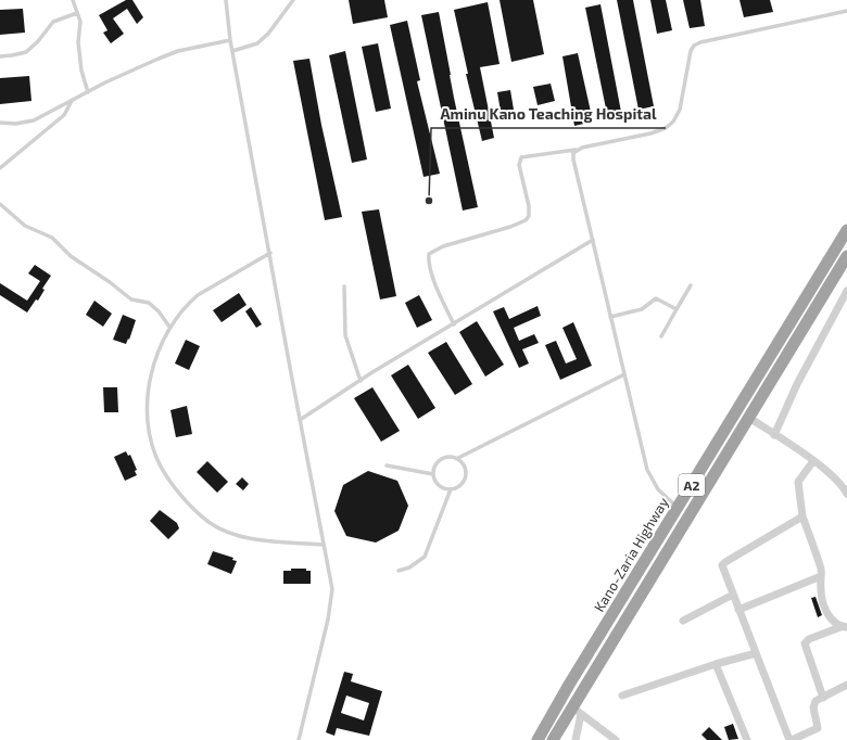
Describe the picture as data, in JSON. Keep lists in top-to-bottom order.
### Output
{
  "streets": {
    "highway": ["A2", "Kano-Zaria Highway"]
  },
  "places": ["Aminu Kano Teaching Hospital"]
}
